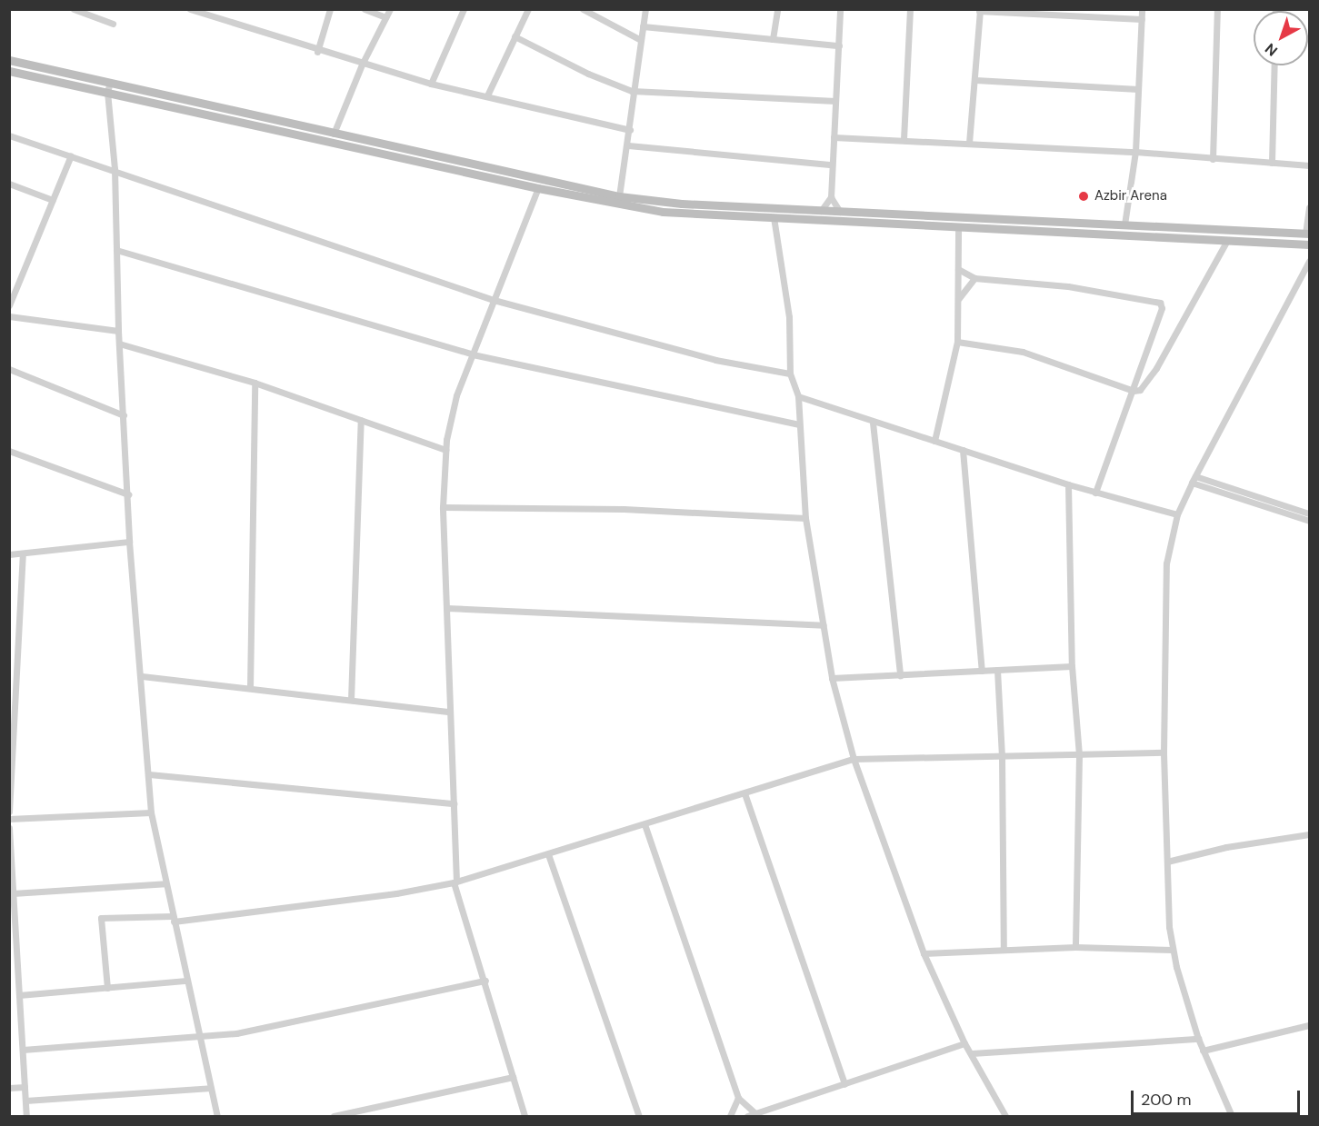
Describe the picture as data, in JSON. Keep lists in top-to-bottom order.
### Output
{
  "places": ["Azbir Arena"],
  "scale_bar": "200 m",
  "north": "bottom left"
}
